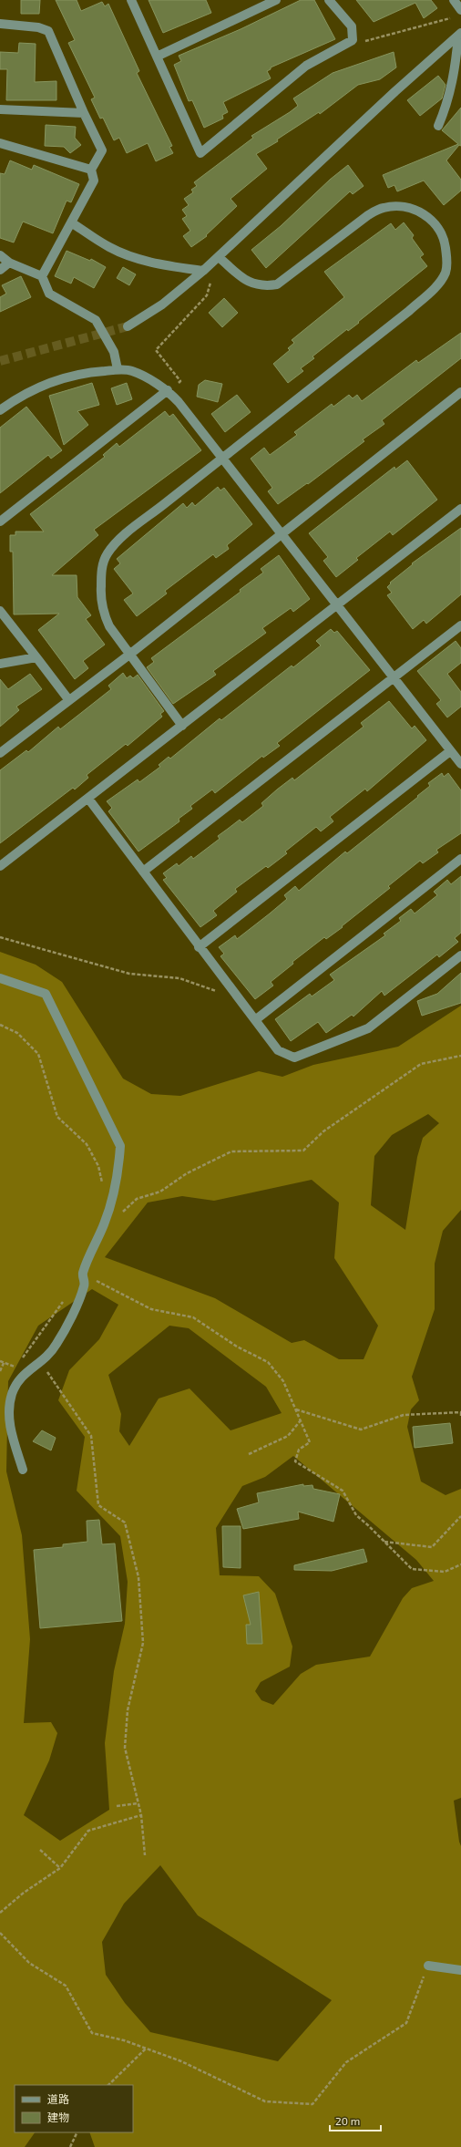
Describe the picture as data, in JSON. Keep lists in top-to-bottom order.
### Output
{
  "legend": ["道路", "建物"],
  "scale_bar": "20 m"
}
